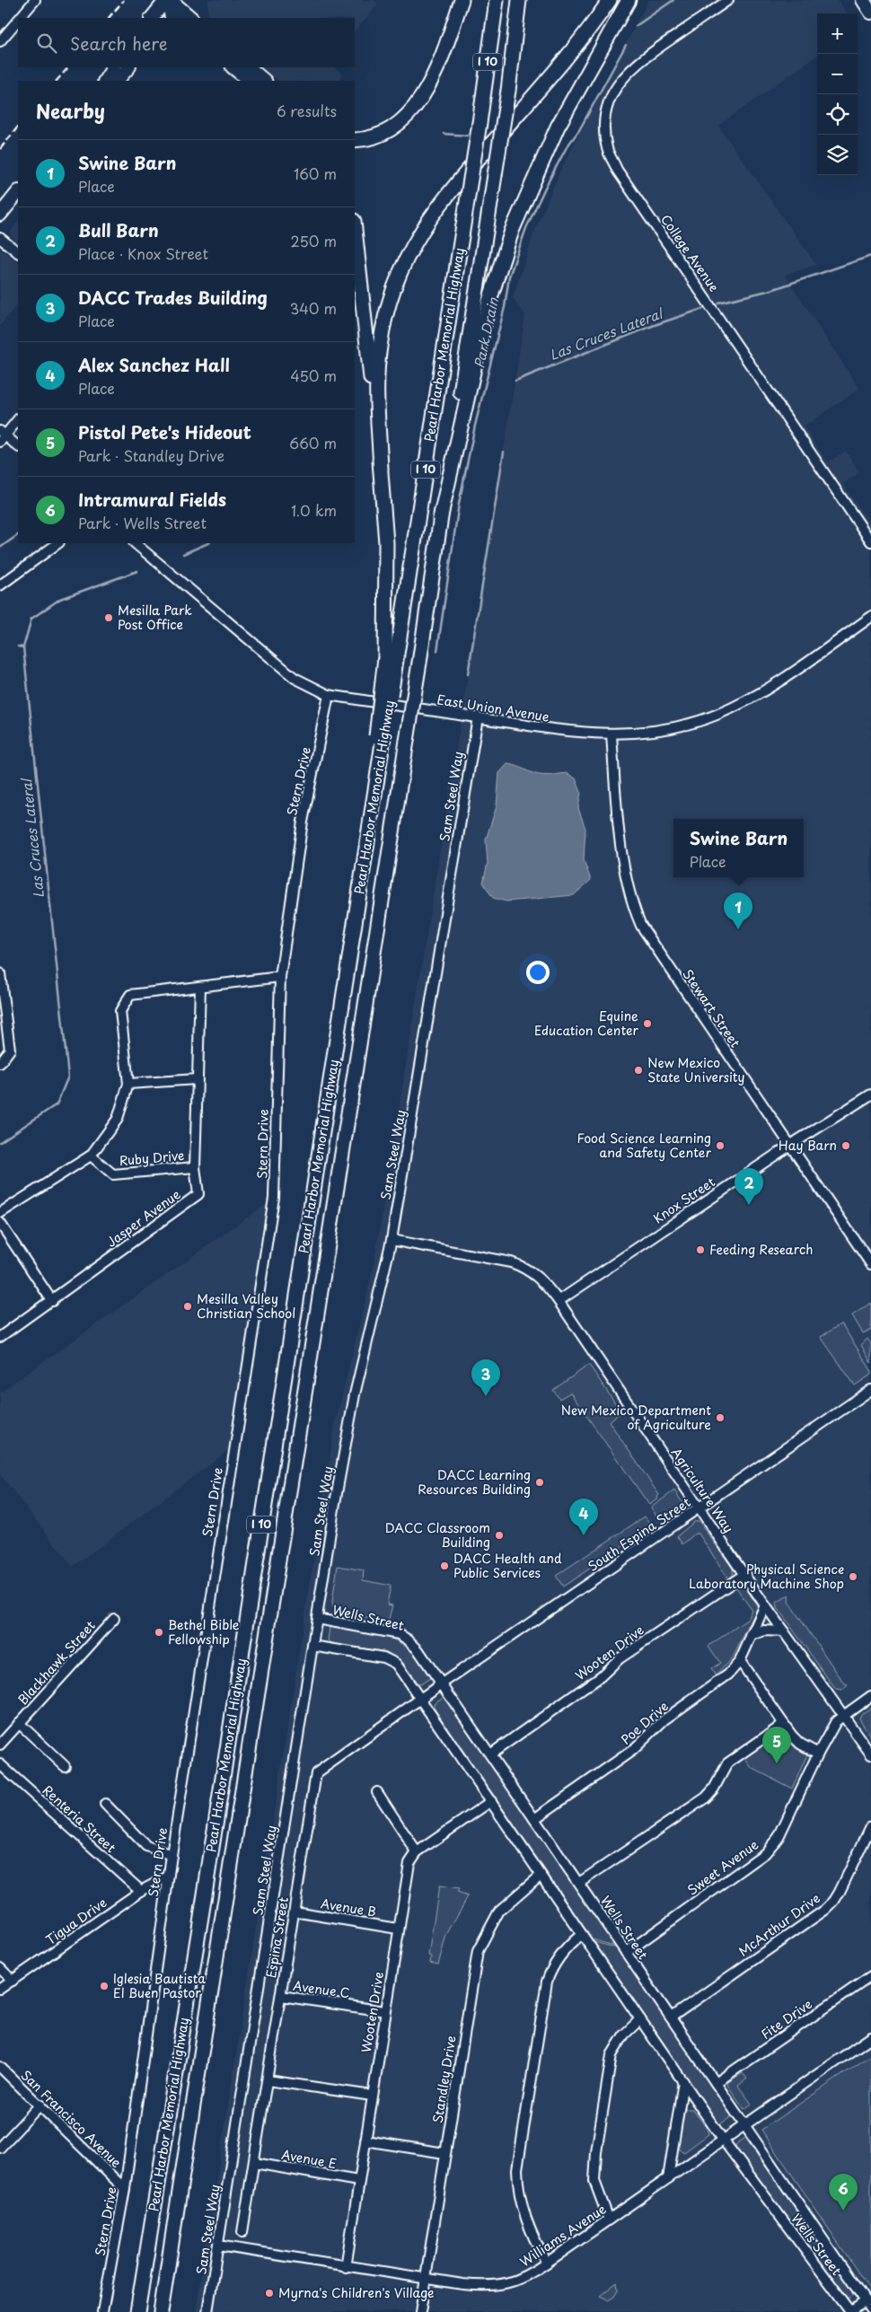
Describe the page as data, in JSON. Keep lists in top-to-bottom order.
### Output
{
  "streets": {
    "highway": ["I 10", "Pearl Harbor Memorial Highway"],
    "street": [
      "College Avenue",
      "East Union Avenue",
      "Stern Drive",
      "Sam Steel Way",
      "Stewart Street",
      "Ruby Drive",
      "Knox Street",
      "Jasper Avenue",
      "Agriculture Way",
      "South Espina Street",
      "Wells Street",
      "Wooten Drive",
      "Blackhawk Street",
      "Poe Drive",
      "Renteria Street",
      "Sweet Avenue",
      "Avenue B",
      "Tigua Drive",
      "McArthur Drive",
      "Espina Street",
      "Avenue C",
      "Fite Drive",
      "Standley Drive",
      "San Francisco Avenue",
      "Avenue E",
      "Williams Avenue"
    ]
  },
  "crossings": [
    ["East Union Avenue", "Stern Drive"],
    ["East Union Avenue", "Sam Steel Way"],
    ["East Union Avenue", "Stewart Street"],
    ["Stern Drive", "Tigua Drive"],
    ["Stern Drive", "San Francisco Avenue"],
    ["Sam Steel Way", "Agriculture Way"],
    ["Sam Steel Way", "Wells Street"],
    ["Sam Steel Way", "Williams Avenue"],
    ["Stewart Street", "Knox Street"],
    ["Ruby Drive", "Jasper Avenue"],
    ["Knox Street", "Agriculture Way"],
    ["Agriculture Way", "South Espina Street"],
    ["Agriculture Way", "Wooten Drive"],
    ["Agriculture Way", "Poe Drive"],
    ["Agriculture Way", "Sweet Avenue"],
    ["South Espina Street", "Wells Street"],
    ["South Espina Street", "Espina Street"],
    ["Wells Street", "Wooten Drive"],
    ["Wells Street", "Poe Drive"],
    ["Wells Street", "Sweet Avenue"],
    ["Wells Street", "McArthur Drive"],
    ["Wells Street", "Espina Street"],
    ["Wells Street", "Fite Drive"],
    ["Wells Street", "Standley Drive"],
    ["Wells Street", "Williams Avenue"],
    ["Wooten Drive", "Avenue B"],
    ["Wooten Drive", "Avenue C"],
    ["Wooten Drive", "Avenue E"],
    ["Wooten Drive", "Williams Avenue"],
    ["Renteria Street", "Tigua Drive"],
    ["Avenue B", "Espina Street"],
    ["Espina Street", "Avenue C"],
    ["Espina Street", "Avenue E"],
    ["Standley Drive", "Williams Avenue"]
  ],
  "water": ["Park Drain", "Las Cruces Lateral"],
  "places": [
    "Mesilla Park Post Office",
    "Equine Education Center",
    "New Mexico State University",
    "Food Science Learning and Safety Center",
    "Hay Barn",
    "Feeding Research",
    "Mesilla Valley Christian School",
    "New Mexico Department of Agriculture",
    "DACC Learning Resources Building",
    "DACC Classroom Building",
    "DACC Health and Public Services",
    "Physical Science Laboratory Machine Shop",
    "Bethel Bible Fellowship",
    "Iglesia Bautista El Buen Pastor",
    "Myrna's Children's Village"
  ],
  "page": {
    "map_buttons": ["+", "−"],
    "search": "Search here",
    "heading": ["Nearby", "6 results"],
    "list": [
      {
        "mark": "1",
        "name": "Swine Barn",
        "note": "Place",
        "value": "160 m"
      },
      {
        "mark": "2",
        "name": "Bull Barn",
        "note": "Place · Knox Street",
        "value": "250 m"
      },
      {
        "mark": "3",
        "name": "DACC Trades Building",
        "note": "Place",
        "value": "340 m"
      },
      {
        "mark": "4",
        "name": "Alex Sanchez Hall",
        "note": "Place",
        "value": "450 m"
      },
      {
        "mark": "5",
        "name": "Pistol Pete's Hideout",
        "note": "Park · Standley Drive",
        "value": "660 m"
      },
      {
        "mark": "6",
        "name": "Intramural Fields",
        "note": "Park · Wells Street",
        "value": "1.0 km"
      }
    ],
    "popup": ["Swine Barn", "Place"],
    "pins": [
      "1",
      "2",
      "3",
      "4",
      "5",
      "6"
    ]
  }
}
